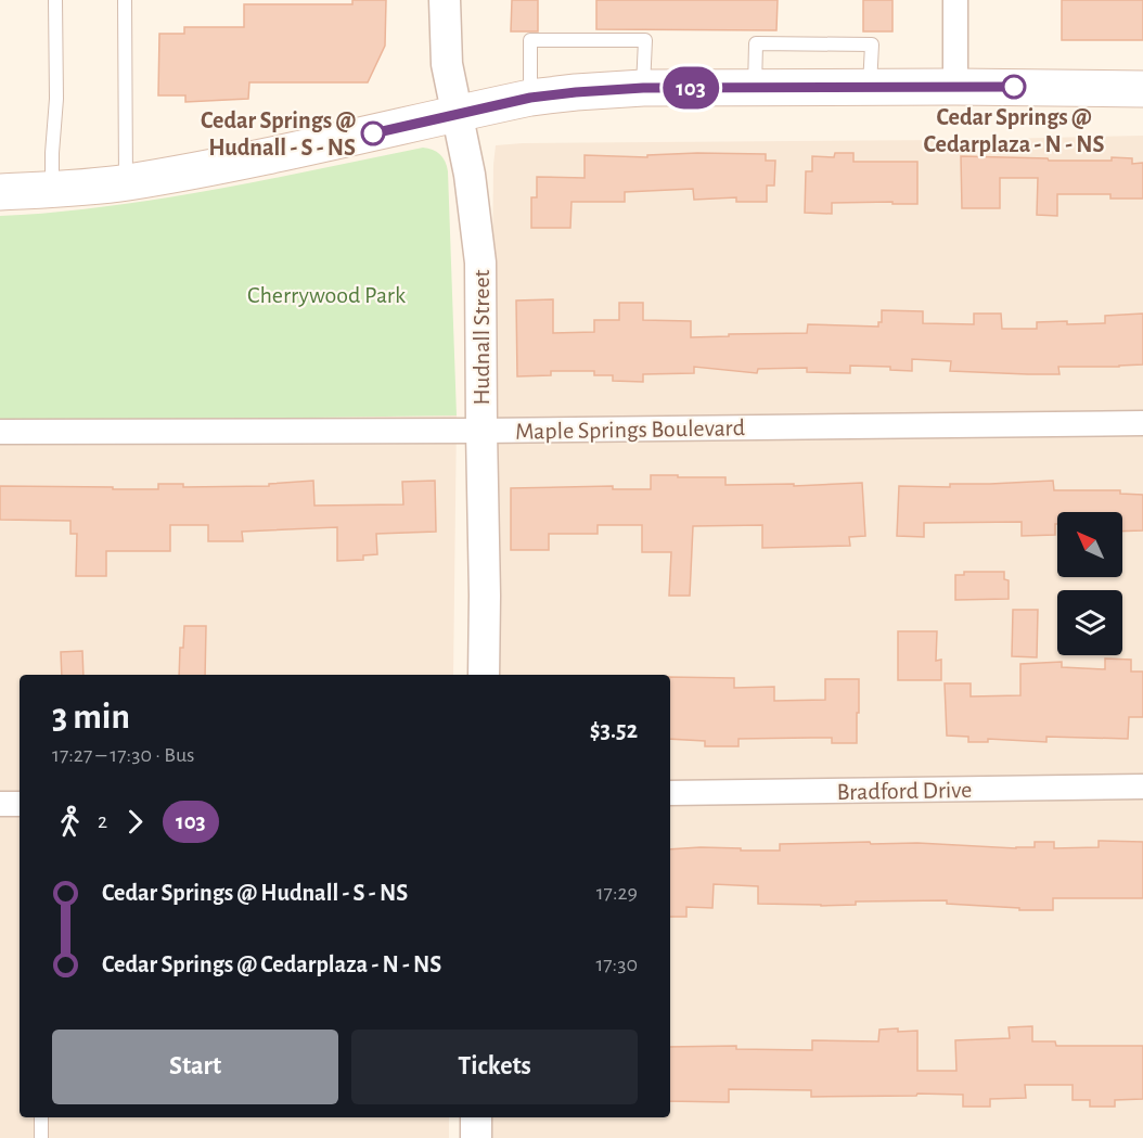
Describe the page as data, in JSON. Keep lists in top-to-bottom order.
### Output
{
  "streets": {
    "street": ["Hudnall Street", "Maple Springs Boulevard", "Bradford Drive"]
  },
  "crossings": [
    ["Hudnall Street", "Maple Springs Boulevard"]
  ],
  "parks": ["Cherrywood Park"],
  "places": ["Cedar Springs @ Cedarplaza - N - NS", "Cedar Springs @ Hudnall - S - NS"],
  "lines": ["bus line 103"],
  "north": "top left",
  "page": {
    "on_map": "103",
    "heading": ["3 min", "17:27 – 17:30 · Bus", "$3.52"],
    "legs": ["2", "103"],
    "list": [
      {
        "name": "Cedar Springs @ Hudnall - S - NS",
        "value": "17:29"
      },
      {
        "name": "Cedar Springs @ Cedarplaza - N - NS",
        "value": "17:30"
      }
    ],
    "buttons": ["Start", "Tickets"]
  }
}
